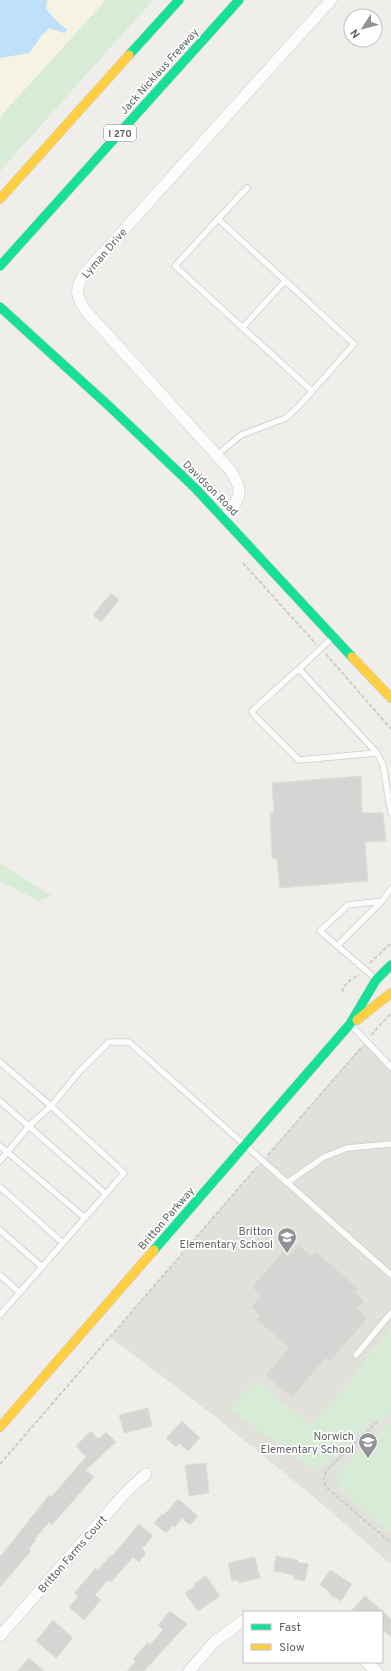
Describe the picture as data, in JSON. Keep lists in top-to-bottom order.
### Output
{
  "streets": {
    "main road": [
      "Jack Nicklaus Freeway",
      "I 270",
      "Davidson Road",
      "Britton Parkway"
    ],
    "street": ["Lyman Drive", "Britton Farms Court"]
  },
  "crossings": [
    ["Lyman Drive", "Davidson Road"]
  ],
  "places": {
    "school or university": ["Britton Elementary School", "Norwich Elementary School"]
  },
  "legend": ["Fast", "Slow"],
  "north": "bottom left"
}
